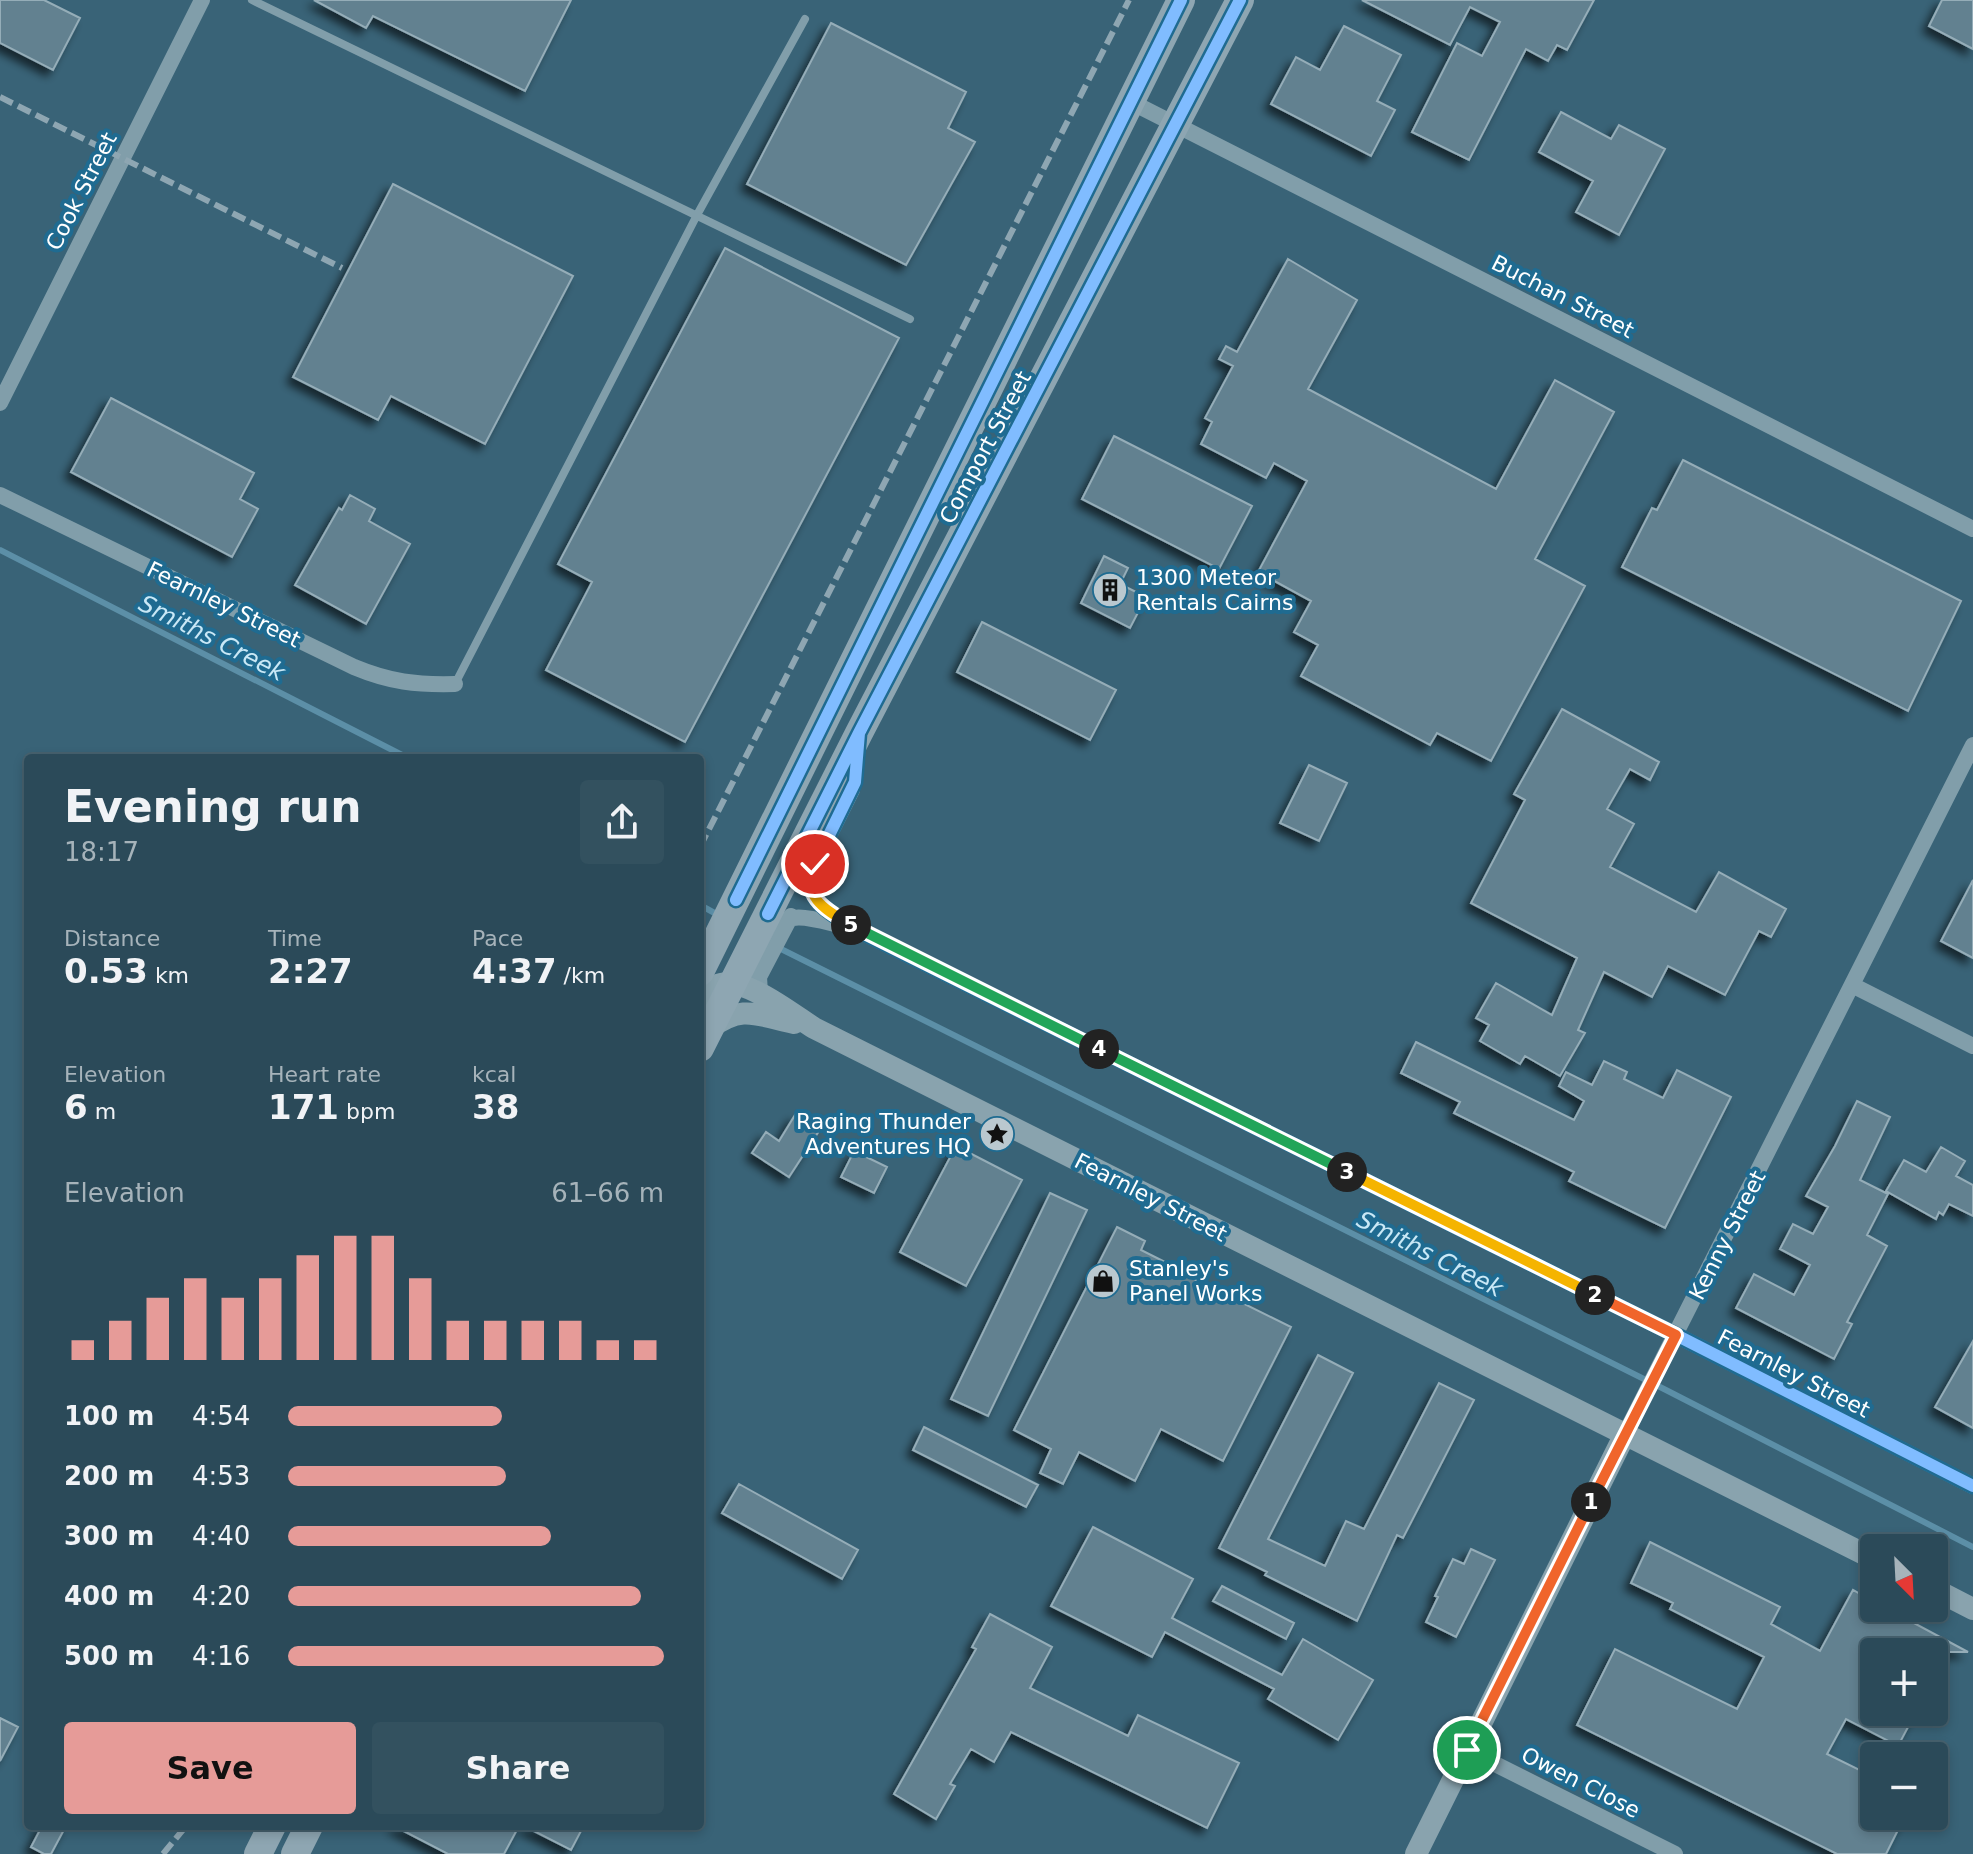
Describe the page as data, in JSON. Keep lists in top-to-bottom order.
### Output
{
  "streets": {
    "highway": ["Comport Street"],
    "street": [
      "Cook Street",
      "Buchan Street",
      "Fearnley Street",
      "Kenny Street",
      "Owen Close"
    ]
  },
  "crossings": [
    ["Buchan Street", "Comport Street"],
    ["Comport Street", "Fearnley Street"],
    ["Fearnley Street", "Kenny Street"],
    ["Kenny Street", "Owen Close"]
  ],
  "water": ["Smiths Creek"],
  "places": {
    "building": ["1300 Meteor Rentals Cairns"],
    "place": ["Raging Thunder Adventures HQ"],
    "shop": ["Stanley's Panel Works"]
  },
  "north": "bottom right",
  "page": {
    "heading": ["Evening run", "18:17"],
    "stats": [
      ["Distance", "0.53 km"],
      ["Time", "2:27"],
      ["Pace", "4:37 /km"],
      ["Elevation", "6 m"],
      ["Heart rate", "171 bpm"],
      ["kcal", "38"]
    ],
    "pins": [
      "5",
      "4",
      "3",
      "2",
      "1"
    ],
    "chart": ["Elevation", "61–66 m"],
    "list": [
      {
        "name": "100 m",
        "note": "4:54"
      },
      {
        "name": "200 m",
        "note": "4:53"
      },
      {
        "name": "300 m",
        "note": "4:40"
      },
      {
        "name": "400 m",
        "note": "4:20"
      },
      {
        "name": "500 m",
        "note": "4:16"
      }
    ],
    "map_buttons": ["+", "−"],
    "buttons": ["Save", "Share"]
  }
}
